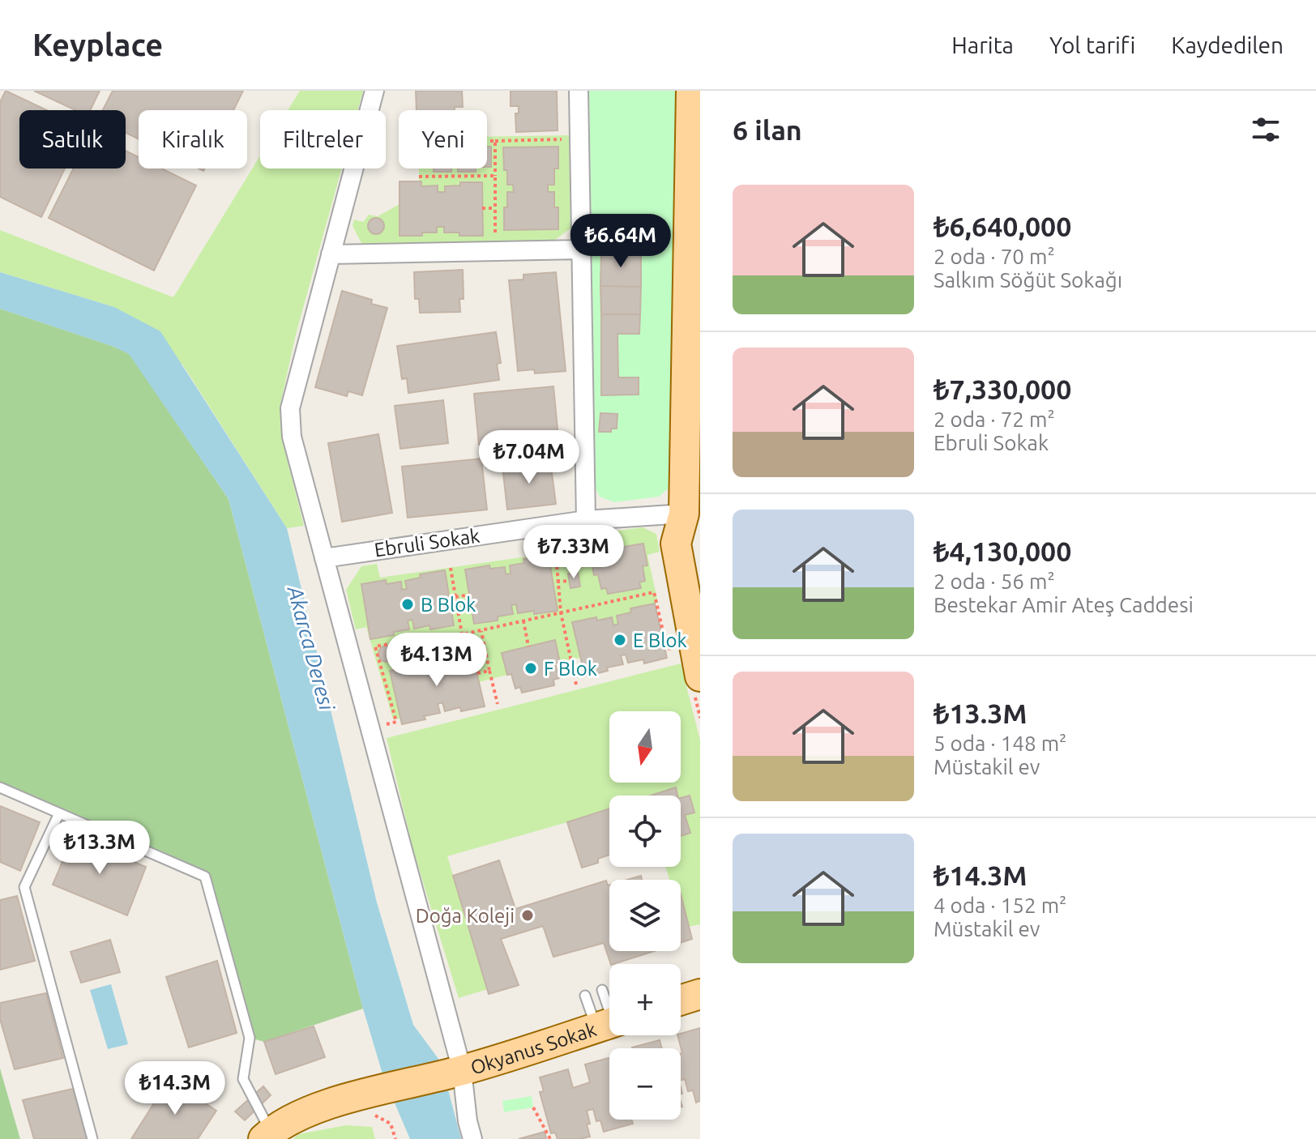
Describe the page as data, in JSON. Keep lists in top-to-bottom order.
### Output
{
  "streets": {
    "main road": ["Okyanus Sokak"],
    "street": ["Ebruli Sokak"]
  },
  "water": ["Akarca Deresi"],
  "places": [
    "B Blok",
    "E Blok",
    "F Blok",
    "Doğa Koleji"
  ],
  "north": "bottom",
  "page": {
    "header": "Keyplace",
    "nav": ["Harita", "Yol tarifi", "Kaydedilen"],
    "heading": "6 ilan",
    "chip": [
      "Satılık",
      "Kiralık",
      "Filtreler",
      "Yeni"
    ],
    "list": [
      {
        "name": "₺6,640,000",
        "note": "2 oda · 70 m² · Salkım Söğüt Sokağı"
      },
      {
        "name": "₺7,330,000",
        "note": "2 oda · 72 m² · Ebruli Sokak"
      },
      {
        "name": "₺4,130,000",
        "note": "2 oda · 56 m² · Bestekar Amir Ateş Caddesi"
      },
      {
        "name": "₺13.3M",
        "note": "5 oda · 148 m² · Müstakil ev"
      },
      {
        "name": "₺14.3M",
        "note": "4 oda · 152 m² · Müstakil ev"
      }
    ],
    "price": [
      "₺6.64M",
      "₺7.04M",
      "₺7.33M",
      "₺4.13M",
      "₺13.3M",
      "₺14.3M"
    ],
    "map_buttons": ["+", "−"]
  }
}
